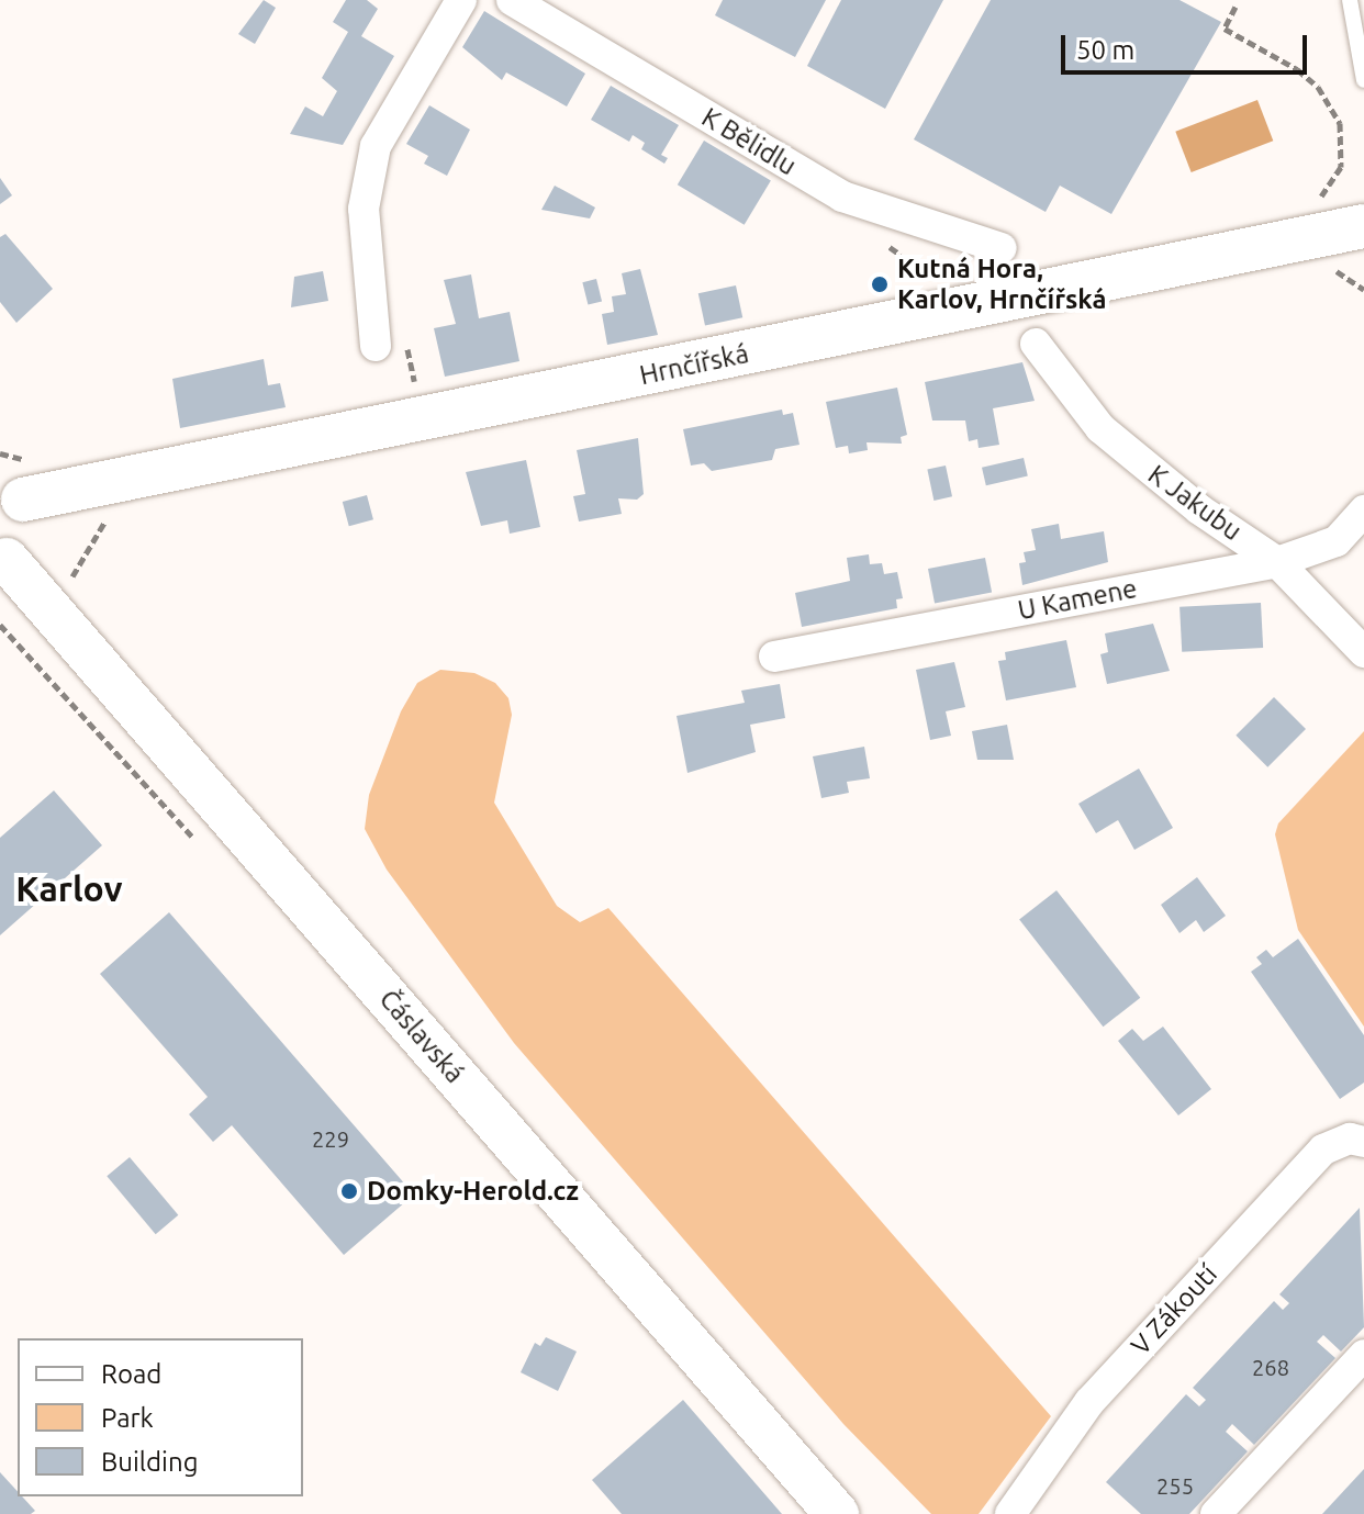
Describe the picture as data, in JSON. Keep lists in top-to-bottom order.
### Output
{
  "streets": {
    "main road": ["Hrnčířská", "Čáslavská"],
    "street": [
      "K Bělidlu",
      "K Jakubu",
      "U Kamene",
      "V Zákoutí"
    ]
  },
  "crossings": [
    ["K Jakubu", "U Kamene"]
  ],
  "districts": ["Karlov"],
  "places": ["Kutná Hora, Karlov, Hrnčířská", "Domky-Herold.cz"],
  "house_numbers": ["229", "268", "255"],
  "legend": ["Road", "Park", "Building"],
  "scale_bar": "50 m"
}
